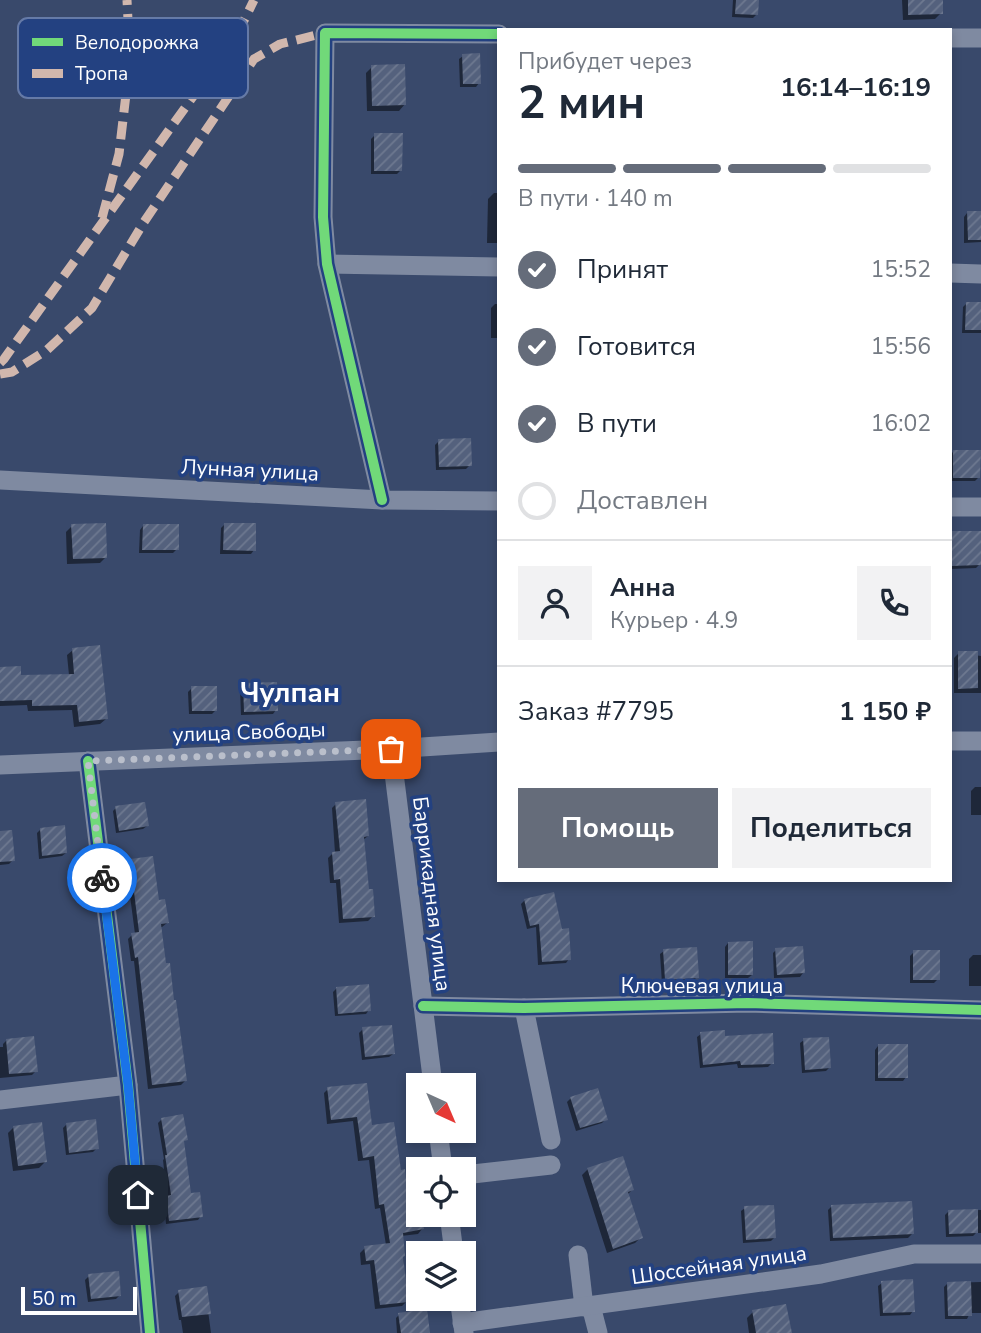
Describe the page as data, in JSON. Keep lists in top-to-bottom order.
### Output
{
  "streets": {
    "street": [
      "Лунная улица",
      "улица Свободы",
      "Баррикадная улица",
      "Ключевая улица",
      "Шоссейная улица"
    ]
  },
  "crossings": [
    ["улица Свободы", "Баррикадная улица"],
    ["Баррикадная улица", "Ключевая улица"]
  ],
  "districts": ["Чулпан"],
  "legend": ["Велодорожка", "Тропа"],
  "scale_bar": "50 m",
  "north": "bottom right",
  "page": {
    "heading": ["2 мин", "Прибудет через", "16:14–16:19"],
    "panel": [
      "Анна",
      "Курьер · 4.9",
      "Заказ #7795",
      "1 150 ₽"
    ],
    "bar": "В пути · 140 m",
    "list": [
      ["Принят", "15:52"],
      ["Готовится", "15:56"],
      ["В пути", "16:02"],
      "Доставлен"
    ],
    "buttons": ["Помощь", "Поделиться"],
    "scale": "50 m"
  }
}
